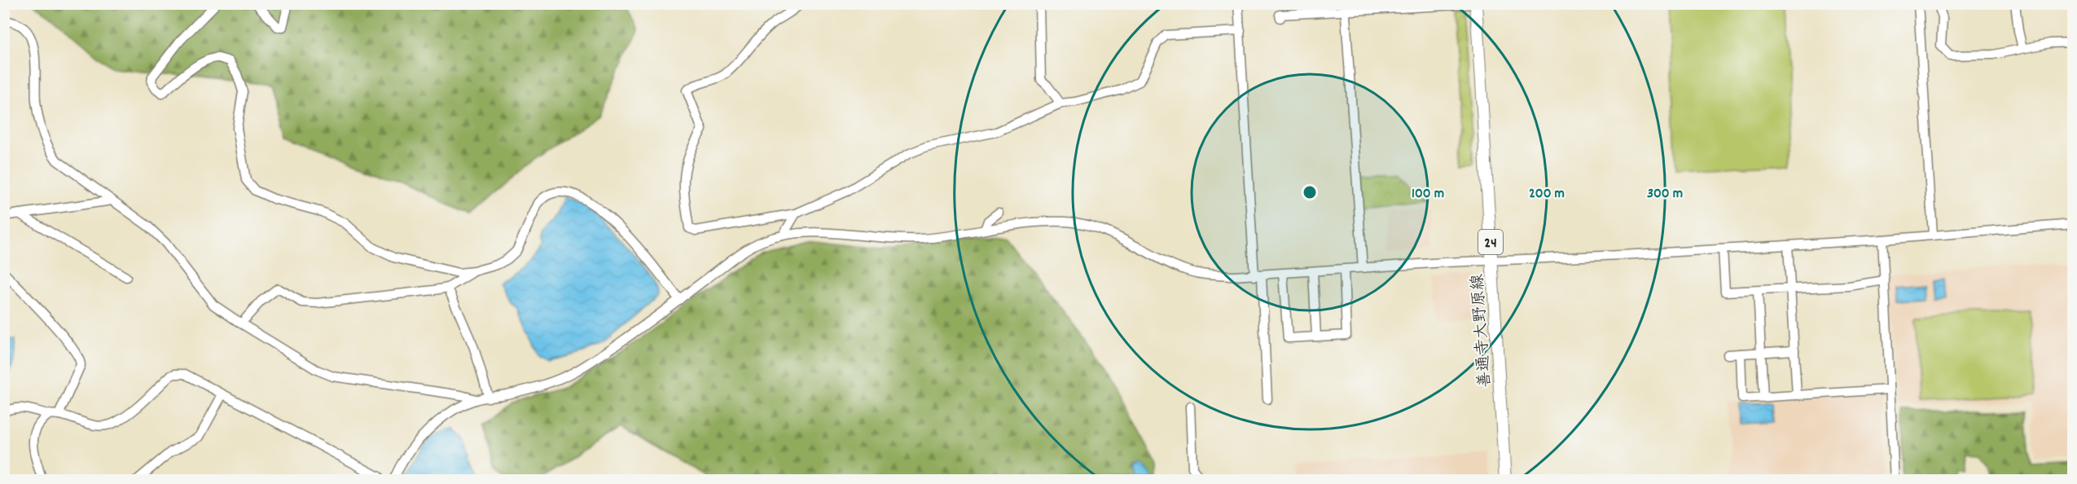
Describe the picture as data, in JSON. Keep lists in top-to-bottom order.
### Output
{
  "streets": {
    "main road": ["24", "善通寺大野原線"]
  },
  "rings": ["100 m", "200 m", "300 m"]
}
